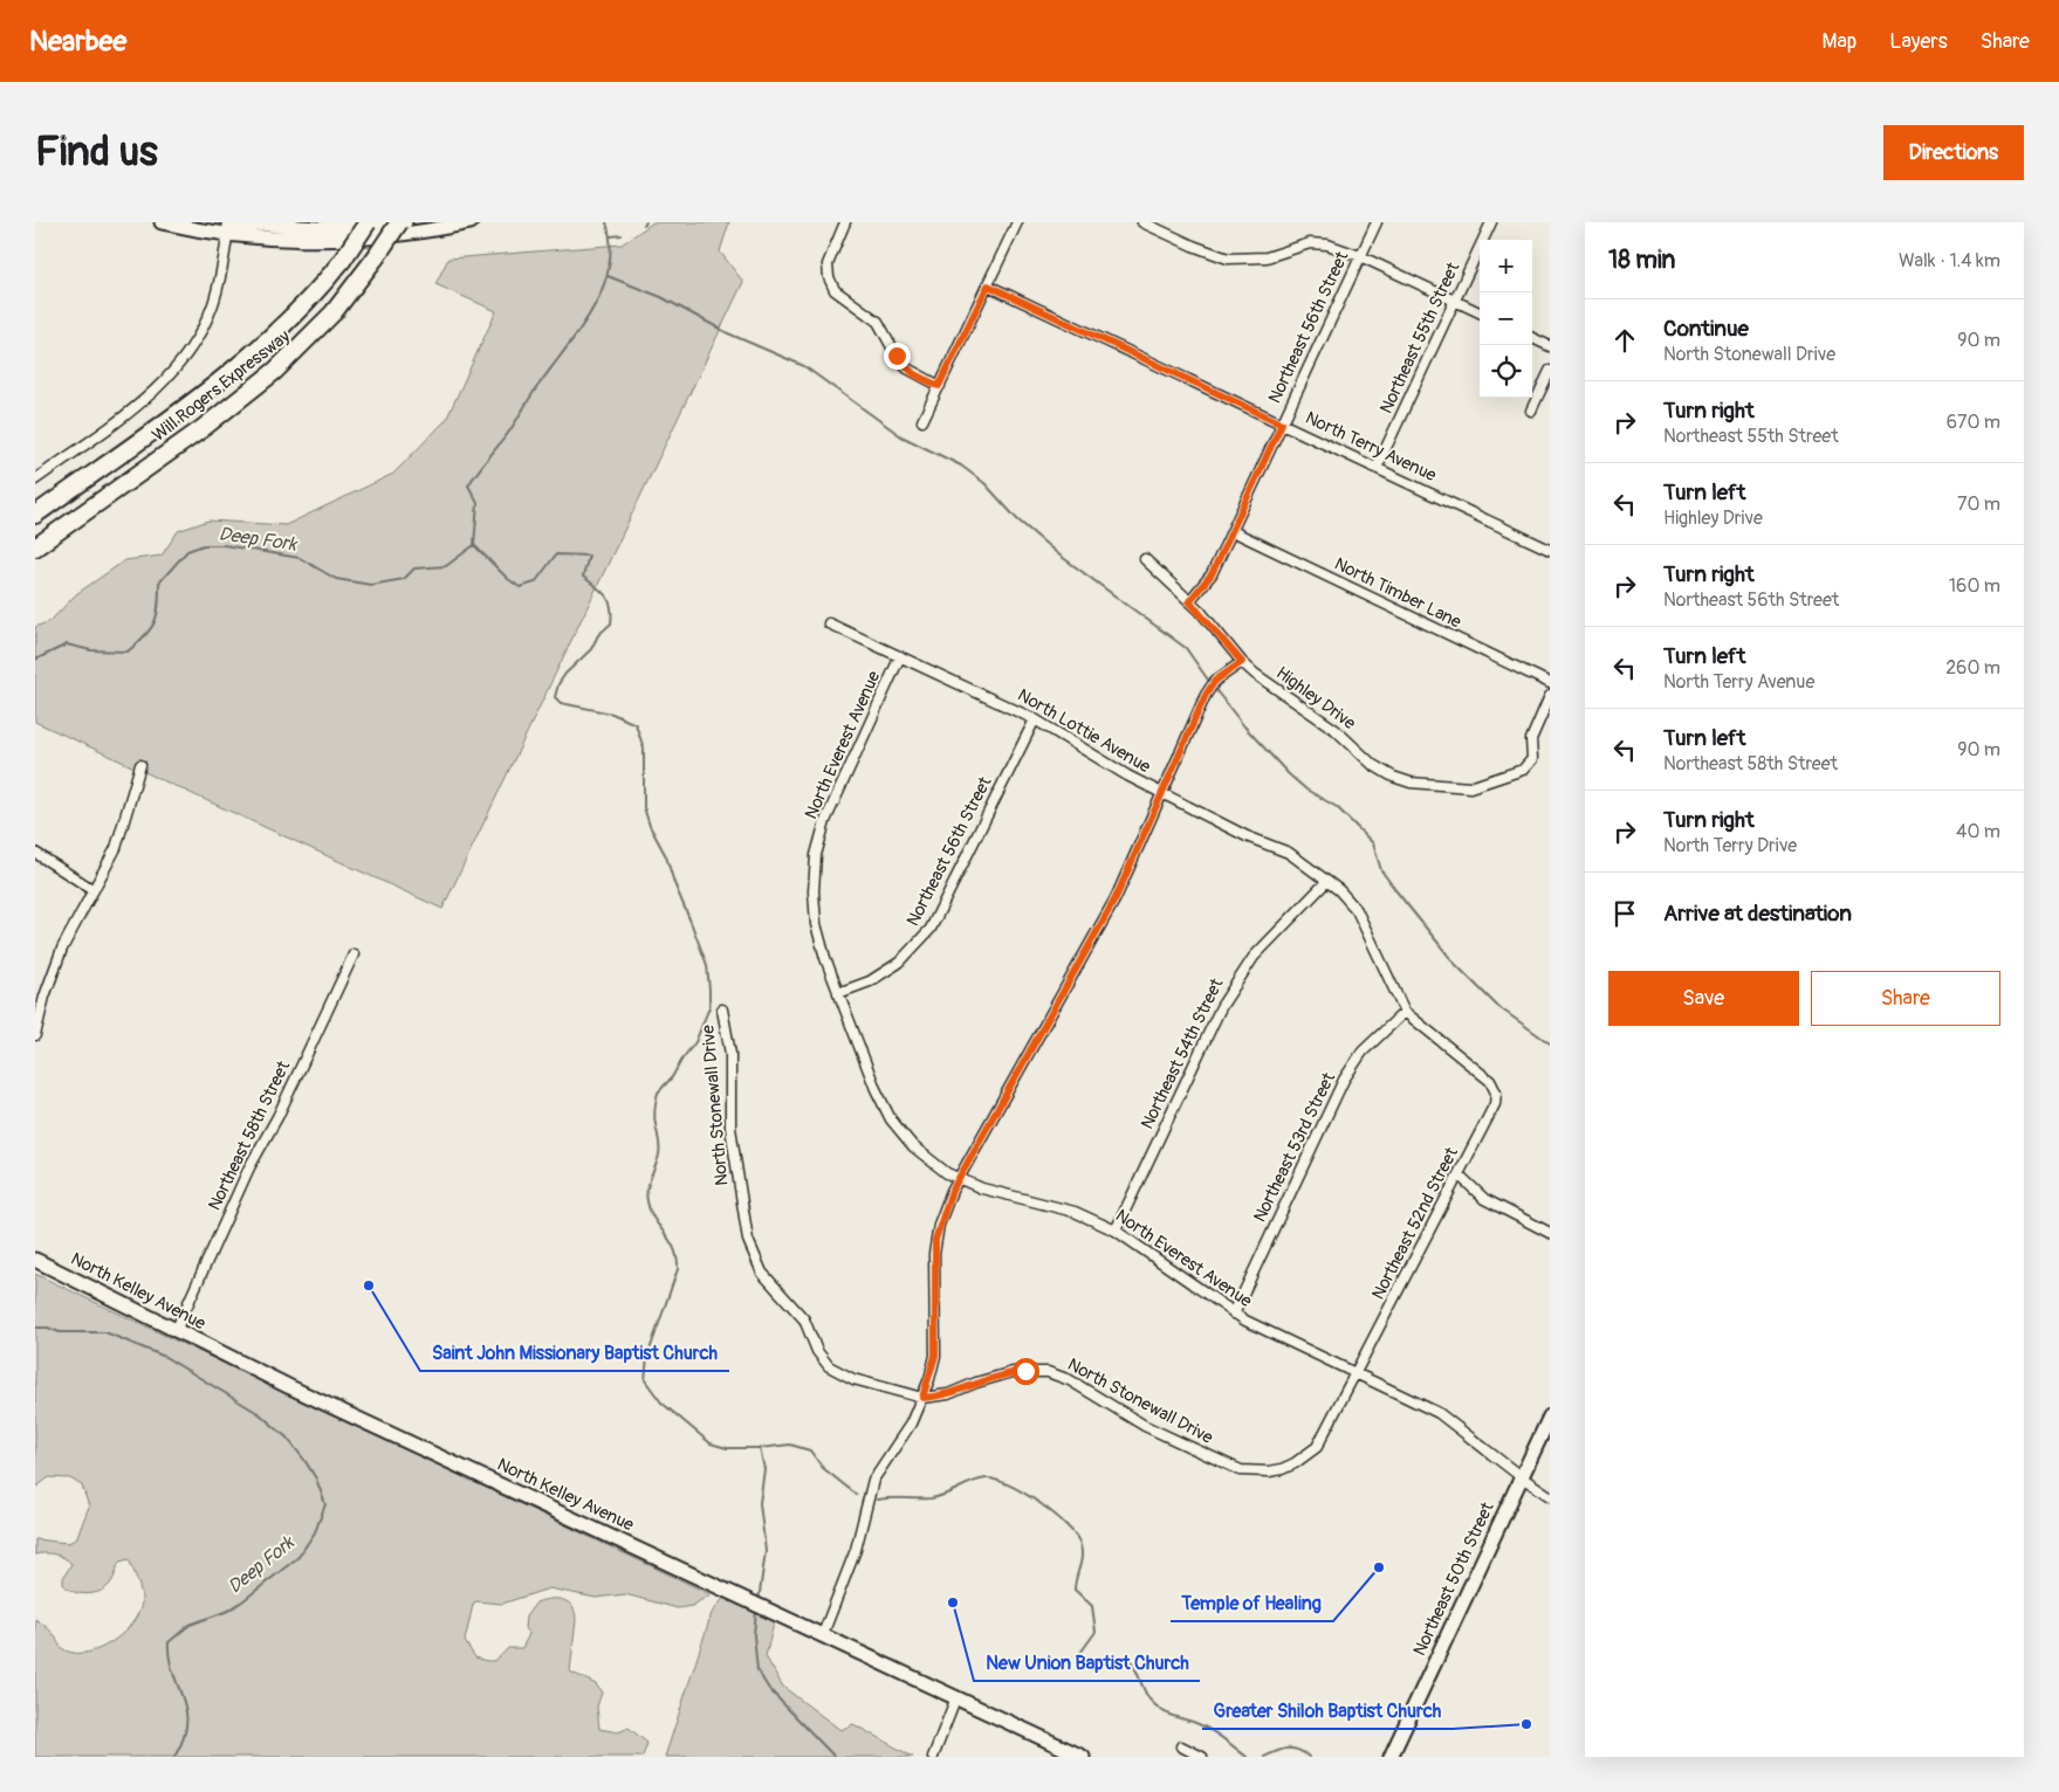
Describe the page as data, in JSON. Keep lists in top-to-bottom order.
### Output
{
  "streets": {
    "highway": ["Will Rogers Expressway"],
    "street": [
      "Northeast 56th Street",
      "Northeast 55th Street",
      "North Terry Avenue",
      "North Timber Lane",
      "Highley Drive",
      "North Lottie Avenue",
      "North Everest Avenue",
      "Northeast 54th Street",
      "North Stonewall Drive",
      "Northeast 58th Street",
      "Northeast 53rd Street",
      "Northeast 52nd Street",
      "North Kelley Avenue",
      "Northeast 50th Street"
    ]
  },
  "crossings": [
    ["Northeast 56th Street", "North Terry Avenue"],
    ["Northeast 56th Street", "North Timber Lane"],
    ["Northeast 56th Street", "Highley Drive"],
    ["Northeast 56th Street", "North Lottie Avenue"],
    ["Northeast 56th Street", "North Everest Avenue"],
    ["Northeast 55th Street", "North Terry Avenue"],
    ["North Lottie Avenue", "North Everest Avenue"],
    ["North Lottie Avenue", "Northeast 54th Street"],
    ["North Lottie Avenue", "Northeast 53rd Street"],
    ["North Lottie Avenue", "Northeast 52nd Street"],
    ["North Everest Avenue", "Northeast 54th Street"],
    ["North Everest Avenue", "North Stonewall Drive"],
    ["North Everest Avenue", "Northeast 53rd Street"],
    ["North Everest Avenue", "Northeast 52nd Street"],
    ["North Everest Avenue", "Northeast 50th Street"],
    ["North Stonewall Drive", "Northeast 52nd Street"],
    ["Northeast 58th Street", "North Kelley Avenue"]
  ],
  "water": ["Deep Fork"],
  "places": [
    "Saint John Missionary Baptist Church",
    "Temple of Healing",
    "New Union Baptist Church",
    "Greater Shiloh Baptist Church"
  ],
  "page": {
    "header": "Nearbee",
    "nav": ["Map", "Layers", "Share"],
    "buttons": [
      "Directions",
      ["Save", "Share"]
    ],
    "title": "Find us",
    "heading": ["18 min", "Walk · 1.4 km"],
    "map_buttons": ["+", "−"],
    "list": [
      ["Continue", "North Stonewall Drive", "90 m"],
      ["Turn right", "Northeast 55th Street", "670 m"],
      ["Turn left", "Highley Drive", "70 m"],
      ["Turn right", "Northeast 56th Street", "160 m"],
      ["Turn left", "North Terry Avenue", "260 m"],
      ["Turn left", "Northeast 58th Street", "90 m"],
      ["Turn right", "North Terry Drive", "40 m"],
      "Arrive at destination"
    ]
  }
}
